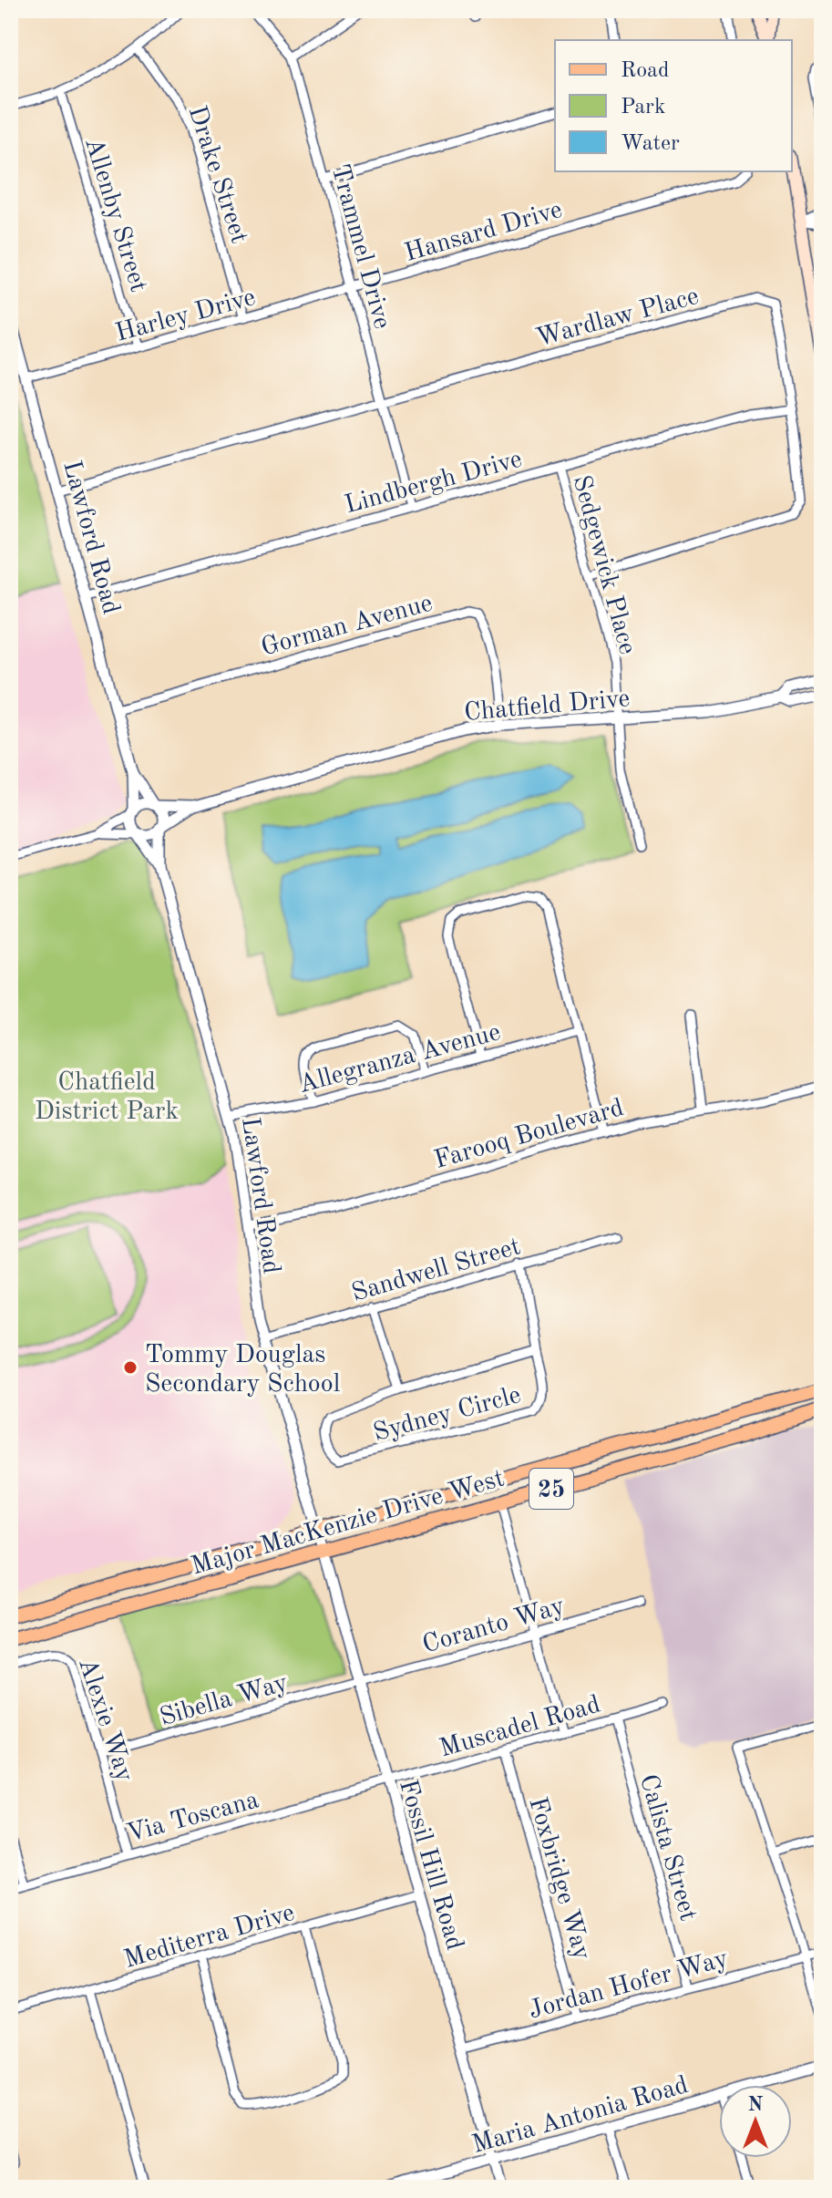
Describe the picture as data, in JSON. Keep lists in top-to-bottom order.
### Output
{
  "streets": {
    "main road": ["25", "Major MacKenzie Drive West"],
    "street": [
      "Drake Street",
      "Allenby Street",
      "Hansard Drive",
      "Trammel Drive",
      "Harley Drive",
      "Wardlaw Place",
      "Lindbergh Drive",
      "Lawford Road",
      "Sedgewick Place",
      "Gorman Avenue",
      "Chatfield Drive",
      "Allegranza Avenue",
      "Farooq Boulevard",
      "Sandwell Street",
      "Sydney Circle",
      "Coranto Way",
      "Sibella Way",
      "Alexie Way",
      "Muscadel Road",
      "Via Toscana",
      "Calista Street",
      "Fossil Hill Road",
      "Foxbridge Way",
      "Mediterra Drive",
      "Jordan Hofer Way",
      "Maria Antonia Road"
    ]
  },
  "crossings": [
    ["Drake Street", "Harley Drive"],
    ["Allenby Street", "Harley Drive"],
    ["Hansard Drive", "Trammel Drive"],
    ["Hansard Drive", "Harley Drive"],
    ["Trammel Drive", "Harley Drive"],
    ["Trammel Drive", "Wardlaw Place"],
    ["Trammel Drive", "Lindbergh Drive"],
    ["Harley Drive", "Lawford Road"],
    ["Wardlaw Place", "Lindbergh Drive"],
    ["Wardlaw Place", "Lawford Road"],
    ["Wardlaw Place", "Sedgewick Place"],
    ["Lindbergh Drive", "Lawford Road"],
    ["Lindbergh Drive", "Sedgewick Place"],
    ["Lawford Road", "Gorman Avenue"],
    ["Lawford Road", "Chatfield Drive"],
    ["Lawford Road", "Allegranza Avenue"],
    ["Lawford Road", "Farooq Boulevard"],
    ["Lawford Road", "Sandwell Street"],
    ["Lawford Road", "Major MacKenzie Drive West"],
    ["Lawford Road", "Fossil Hill Road"],
    ["Sedgewick Place", "Chatfield Drive"],
    ["Gorman Avenue", "Chatfield Drive"],
    ["Sandwell Street", "Sydney Circle"],
    ["Major MacKenzie Drive West", "Fossil Hill Road"],
    ["Coranto Way", "Sibella Way"],
    ["Coranto Way", "Fossil Hill Road"],
    ["Sibella Way", "Alexie Way"],
    ["Sibella Way", "Fossil Hill Road"],
    ["Alexie Way", "Via Toscana"],
    ["Muscadel Road", "Via Toscana"],
    ["Muscadel Road", "Calista Street"],
    ["Muscadel Road", "Fossil Hill Road"],
    ["Muscadel Road", "Foxbridge Way"],
    ["Via Toscana", "Fossil Hill Road"],
    ["Calista Street", "Jordan Hofer Way"],
    ["Fossil Hill Road", "Mediterra Drive"],
    ["Fossil Hill Road", "Jordan Hofer Way"],
    ["Fossil Hill Road", "Maria Antonia Road"],
    ["Foxbridge Way", "Jordan Hofer Way"]
  ],
  "parks": ["Chatfield District Park"],
  "places": ["Tommy Douglas Secondary School"],
  "legend": ["Road", "Park", "Water"],
  "north": "top"
}
